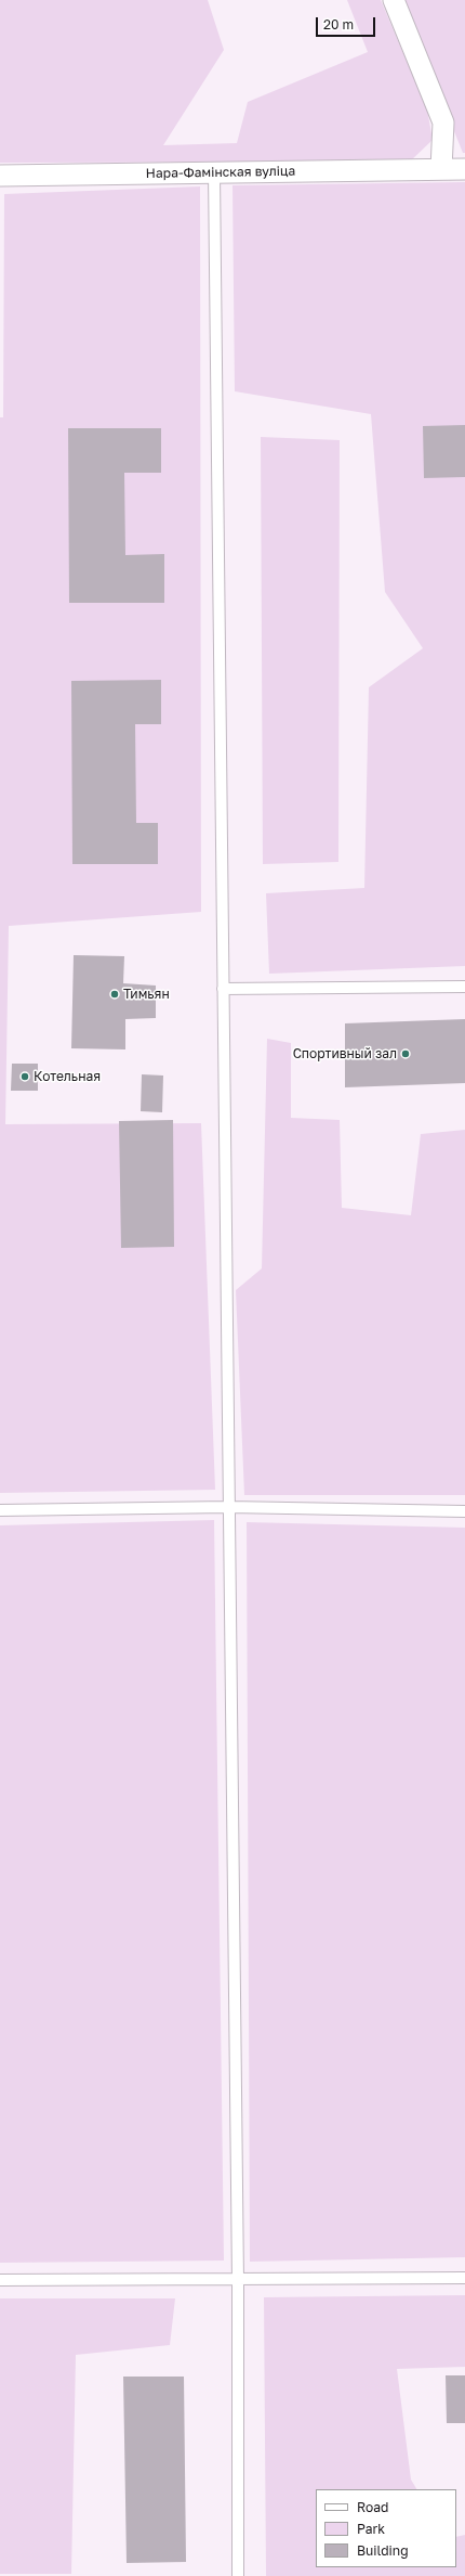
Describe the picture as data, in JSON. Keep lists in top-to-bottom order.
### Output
{
  "streets": {
    "street": ["Нара-Фамінская вуліца"]
  },
  "places": ["Тимьян", "Спортивный зал", "Котельная"],
  "legend": ["Road", "Park", "Building"],
  "scale_bar": "20 m"
}
